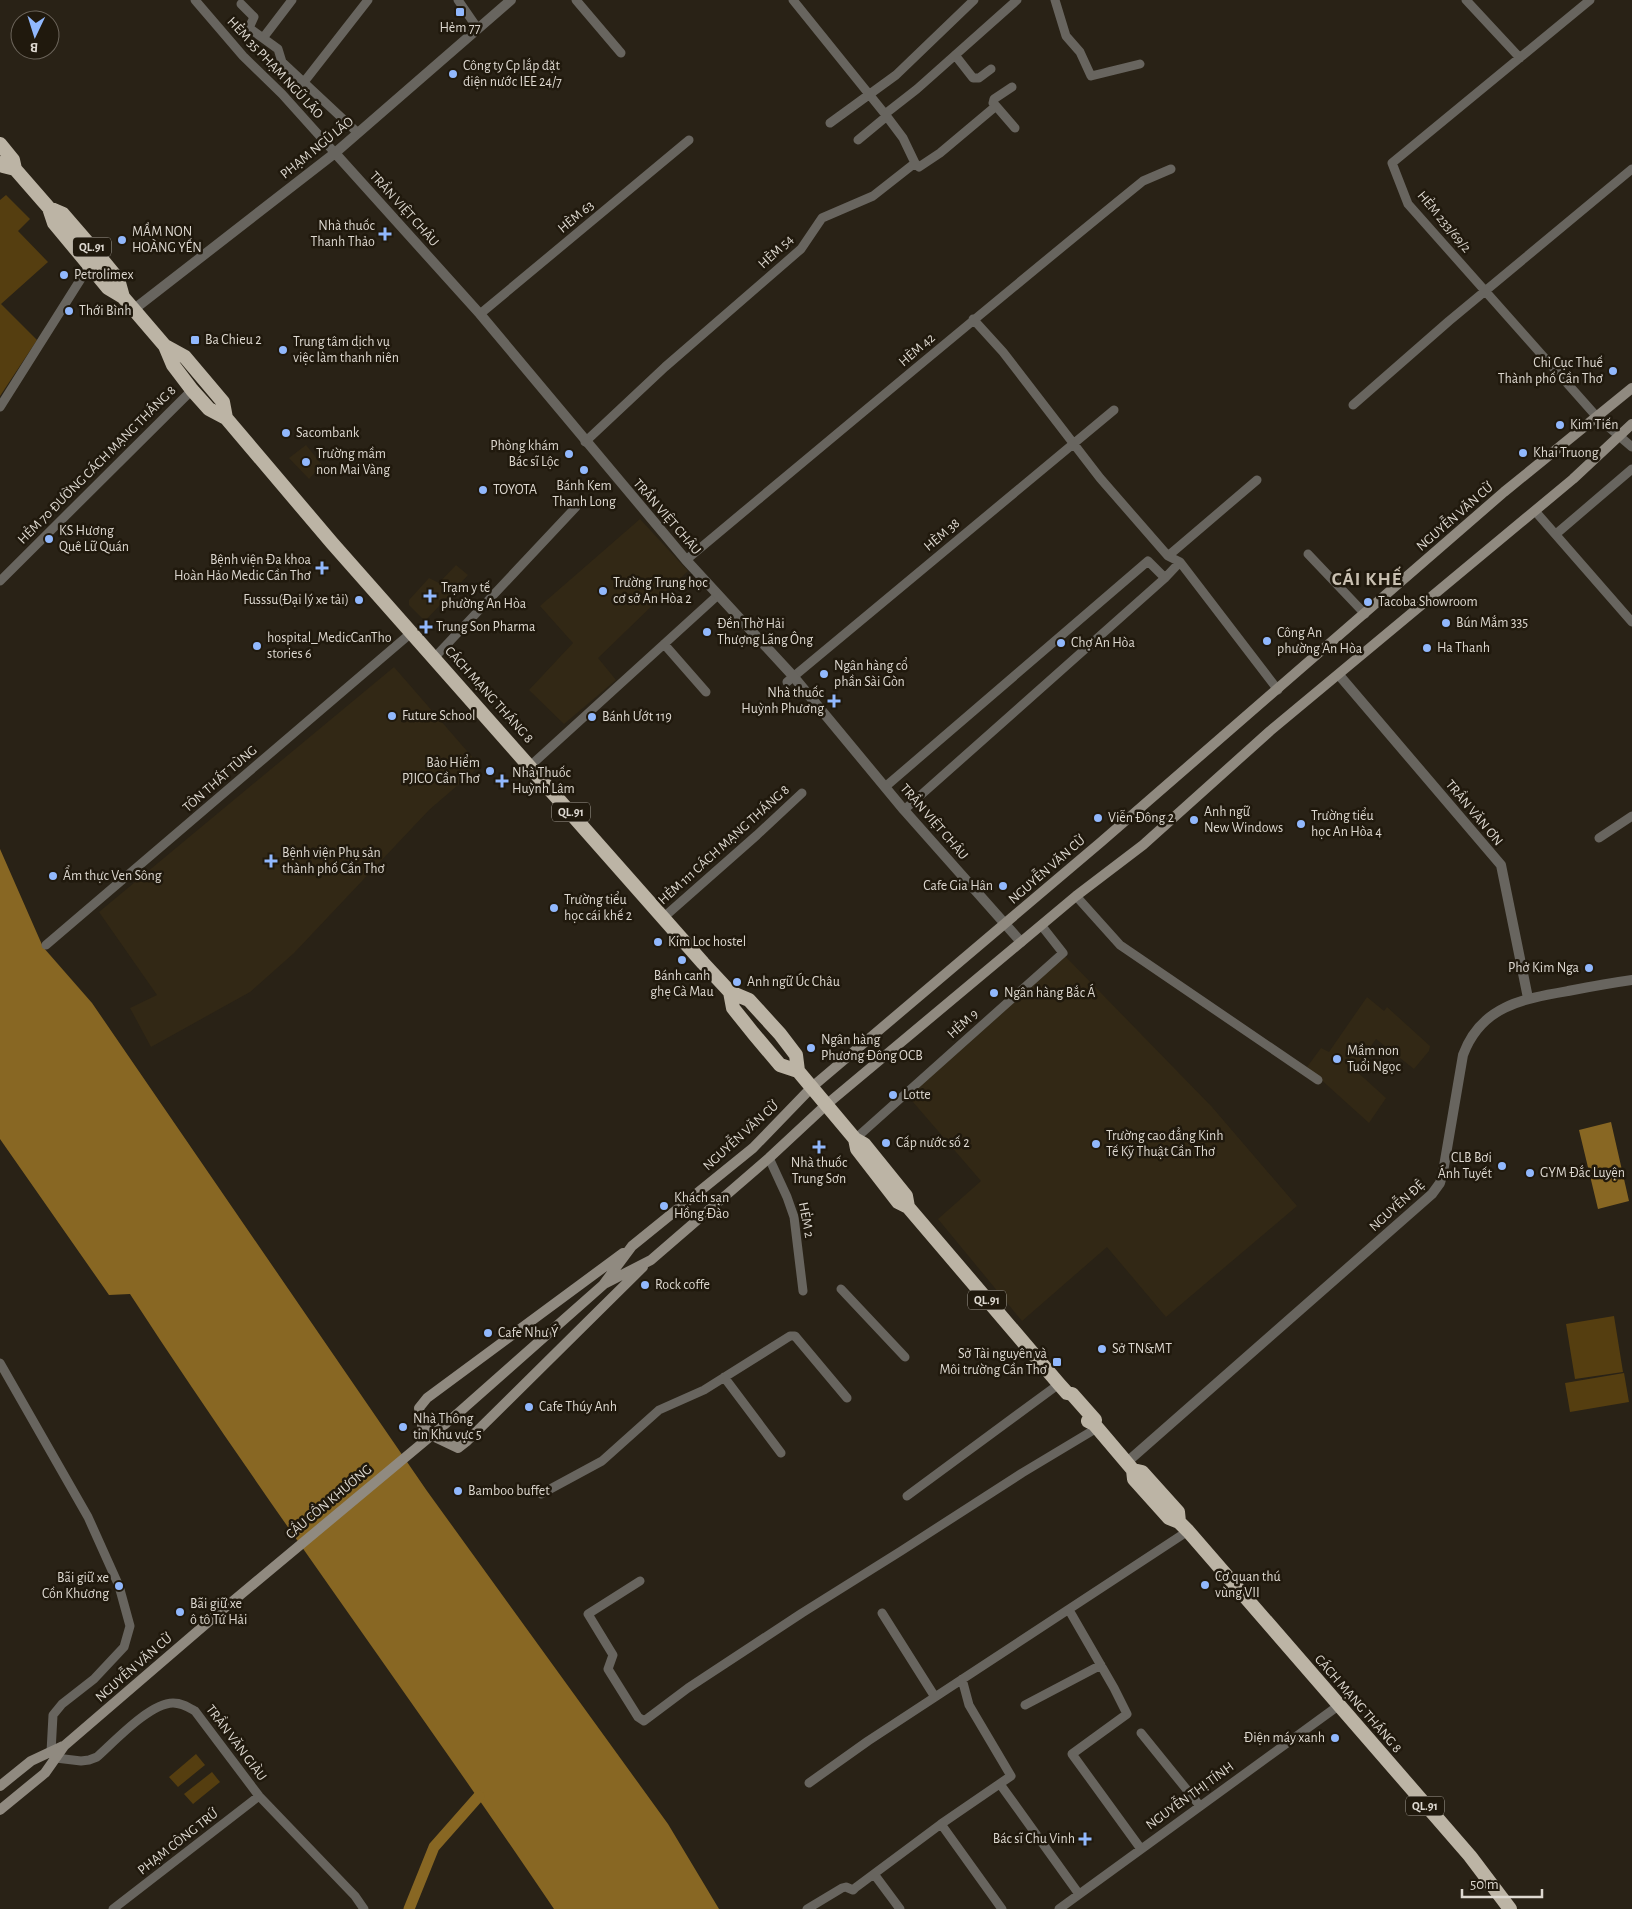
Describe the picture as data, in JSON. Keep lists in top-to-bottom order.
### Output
{
  "streets": {
    "highway": ["QL.91", "CÁCH MẠNG THÁNG 8"],
    "main road": ["NGUYỄN VĂN CỪ", "CẦU CỒN KHƯƠNG"],
    "street": [
      "HẺM 35 PHẠM NGŨ LÃO",
      "PHẠM NGŨ LÃO",
      "TRẦN VIỆT CHÂU",
      "HÈM 63",
      "HẺM 233/69/2",
      "HÈM 54",
      "HÈM 42",
      "HẺM 70 ĐƯỜNG CÁCH MẠNG THÁNG 8",
      "HÈM 38",
      "TÔN THẤT TÙNG",
      "TRẦN VĂN ƠN",
      "HẺM 111 CÁCH MẠNG THÁNG 8",
      "HẺM 9",
      "NGUYỄN ĐỆ",
      "HẺM 2",
      "TRẦN VĂN GIÀU",
      "NGUYỄN THỊ TÍNH",
      "PHẠM CÔNG TRỨ"
    ]
  },
  "crossings": [
    ["HẺM 35 PHẠM NGŨ LÃO", "PHẠM NGŨ LÃO"],
    ["HẺM 35 PHẠM NGŨ LÃO", "TRẦN VIỆT CHÂU"],
    ["PHẠM NGŨ LÃO", "TRẦN VIỆT CHÂU"],
    ["PHẠM NGŨ LÃO", "CÁCH MẠNG THÁNG 8"],
    ["TRẦN VIỆT CHÂU", "HÈM 63"],
    ["TRẦN VIỆT CHÂU", "HÈM 54"],
    ["TRẦN VIỆT CHÂU", "HÈM 42"],
    ["TRẦN VIỆT CHÂU", "NGUYỄN VĂN CỪ"],
    ["TRẦN VIỆT CHÂU", "HÈM 38"],
    ["HẺM 233/69/2", "NGUYỄN VĂN CỪ"],
    ["HẺM 70 ĐƯỜNG CÁCH MẠNG THÁNG 8", "CÁCH MẠNG THÁNG 8"],
    ["NGUYỄN VĂN CỪ", "CÁCH MẠNG THÁNG 8"],
    ["NGUYỄN VĂN CỪ", "TRẦN VĂN ƠN"],
    ["NGUYỄN VĂN CỪ", "HẺM 9"],
    ["NGUYỄN VĂN CỪ", "HẺM 2"],
    ["NGUYỄN VĂN CỪ", "CẦU CỒN KHƯƠNG"],
    ["NGUYỄN VĂN CỪ", "TRẦN VĂN GIÀU"],
    ["CÁCH MẠNG THÁNG 8", "TÔN THẤT TÙNG"],
    ["CÁCH MẠNG THÁNG 8", "HẺM 111 CÁCH MẠNG THÁNG 8"],
    ["CÁCH MẠNG THÁNG 8", "HẺM 9"],
    ["CÁCH MẠNG THÁNG 8", "NGUYỄN ĐỆ"],
    ["CÁCH MẠNG THÁNG 8", "NGUYỄN THỊ TÍNH"],
    ["TRẦN VĂN ƠN", "NGUYỄN ĐỆ"],
    ["TRẦN VĂN GIÀU", "PHẠM CÔNG TRỨ"]
  ],
  "districts": ["CÁI KHẾ"],
  "places": {
    "transit": ["Hẻm 77", "Ba Chieu 2", "Sở Tài nguyên và Môi trường Cần Thơ"],
    "other": [
      "Công ty Cp lắp đặt điện nước IEE 24/7",
      "MẦM NON HOÀNG YẾN",
      "Petrolimex",
      "Thới Bình",
      "Trung tâm dịch vụ việc làm thanh niên",
      "Chi Cục Thuế Thành phố Cần Thơ",
      "Kim Tiến",
      "Sacombank",
      "Khai Truong",
      "Phòng khám Bác sĩ Lộc",
      "Trường mầm non Mai Vàng",
      "Bánh Kem Thanh Long",
      "TOYOTA",
      "KS Hương Quê Lữ Quán",
      "Trường Trung học cơ sở An Hòa 2",
      "Fusssu(Đại lý xe tải)",
      "Tacoba Showroom",
      "Bún Mắm 335",
      "Đền Thờ Hải Thượng Lãng Ông",
      "Công An phường An Hòa",
      "Chợ An Hòa",
      "hospital_MedicCanTho stories 6",
      "Ha Thanh",
      "Ngân hàng cổ phần Sài Gòn",
      "Future School",
      "Bánh Ướt 119",
      "Bảo Hiểm PJICO Cần Thơ",
      "Viễn Đông 2",
      "Anh ngữ New Windows",
      "Trường tiểu học An Hòa 4",
      "Ẩm thực Ven Sông",
      "Cafe Gia Hân",
      "Trường tiểu học cái khế 2",
      "Kim Loc hostel",
      "Bánh canh ghẹ Cà Mau",
      "Phở Kim Nga",
      "Anh ngữ Úc Châu",
      "Ngân hàng Bắc Á",
      "Ngân hàng Phương Đông OCB",
      "Mầm non Tuổi Ngọc",
      "Lotte",
      "Cấp nước số 2",
      "Trường cao đẳng Kinh Tế Kỹ Thuật Cần Thơ",
      "CLB Bơi Ánh Tuyết",
      "GYM Đắc Luyện",
      "Khách sạn Hồng Đào",
      "Rock coffe",
      "Cafe Như Ý",
      "Sở TN&MT",
      "Cafe Thúy Anh",
      "Nhà Thông tin Khu vực 5",
      "Bamboo buffet",
      "Cơ quan thú vùng VII",
      "Bãi giữ xe Cồn Khương",
      "Bãi giữ xe ô tô Tứ Hải",
      "Điện máy xanh"
    ],
    "health": [
      "Nhà thuốc Thanh Thảo",
      "Bệnh viện Đa khoa Hoàn Hảo Medic Cần Thơ",
      "Trạm y tế phường An Hòa",
      "Trung Son Pharma",
      "Nhà thuốc Huỳnh Phương",
      "Nhà Thuốc Huỳnh Lâm",
      "Bệnh viện Phụ sản thành phố Cần Thơ",
      "Nhà thuốc Trung Sơn",
      "Bác sĩ Chu Vinh"
    ]
  },
  "scale_bar": "50 m",
  "north": "bottom"
}
